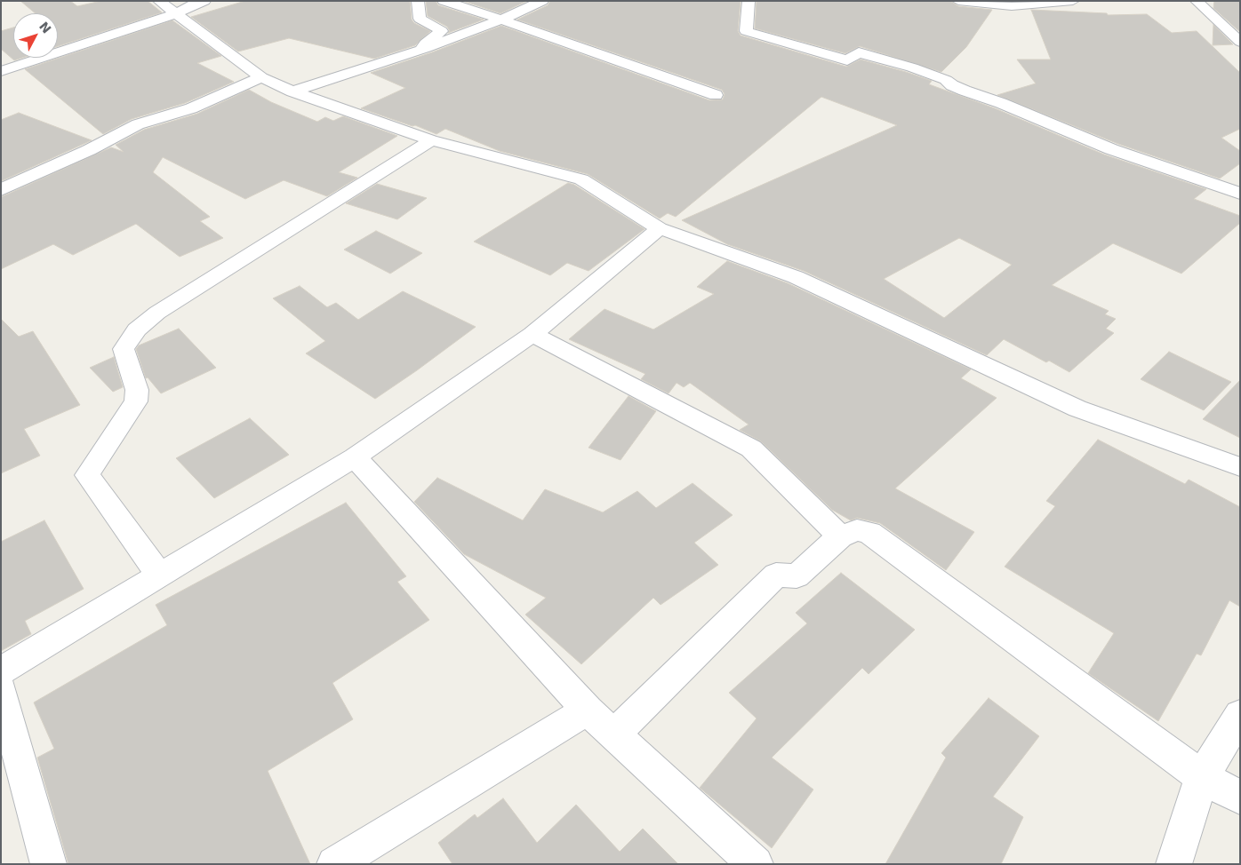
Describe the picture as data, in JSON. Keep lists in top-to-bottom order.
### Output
{
  "north": "top right"
}
